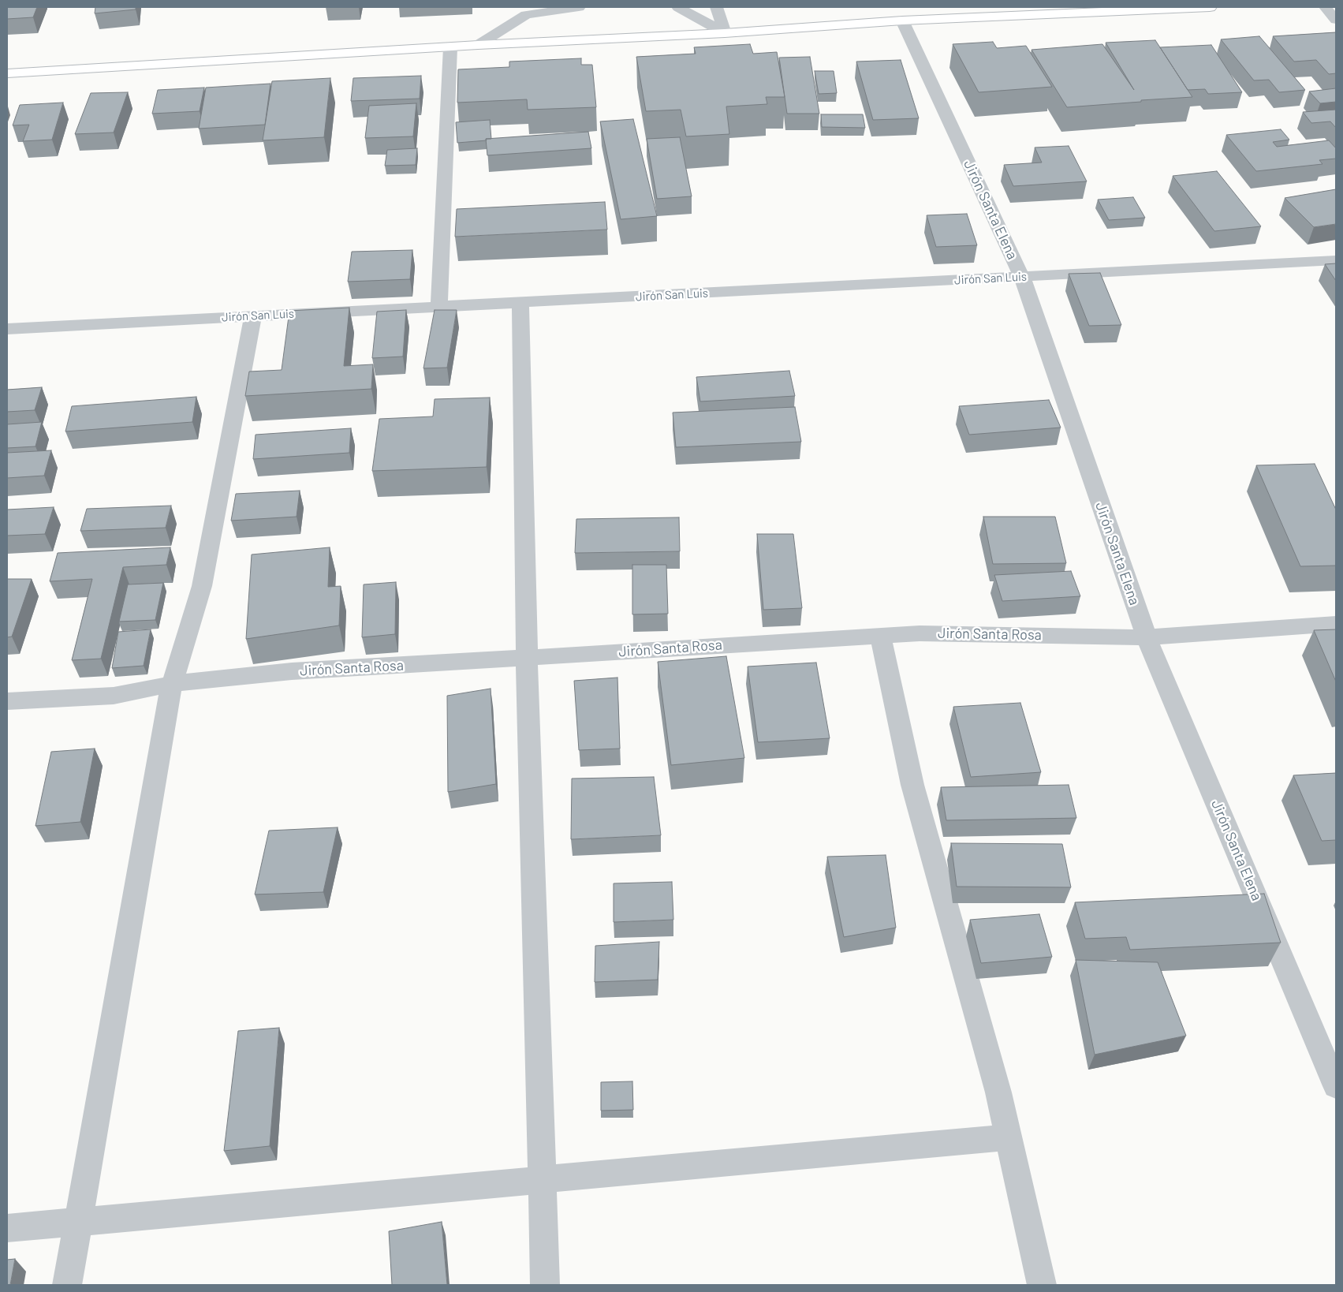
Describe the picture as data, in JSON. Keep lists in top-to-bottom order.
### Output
{
  "streets": {
    "street": ["Jirón Santa Elena", "Jirón San Luis", "Jirón Santa Rosa"]
  },
  "crossings": [
    ["Jirón Santa Elena", "Jirón San Luis"],
    ["Jirón Santa Elena", "Jirón Santa Rosa"]
  ]
}
